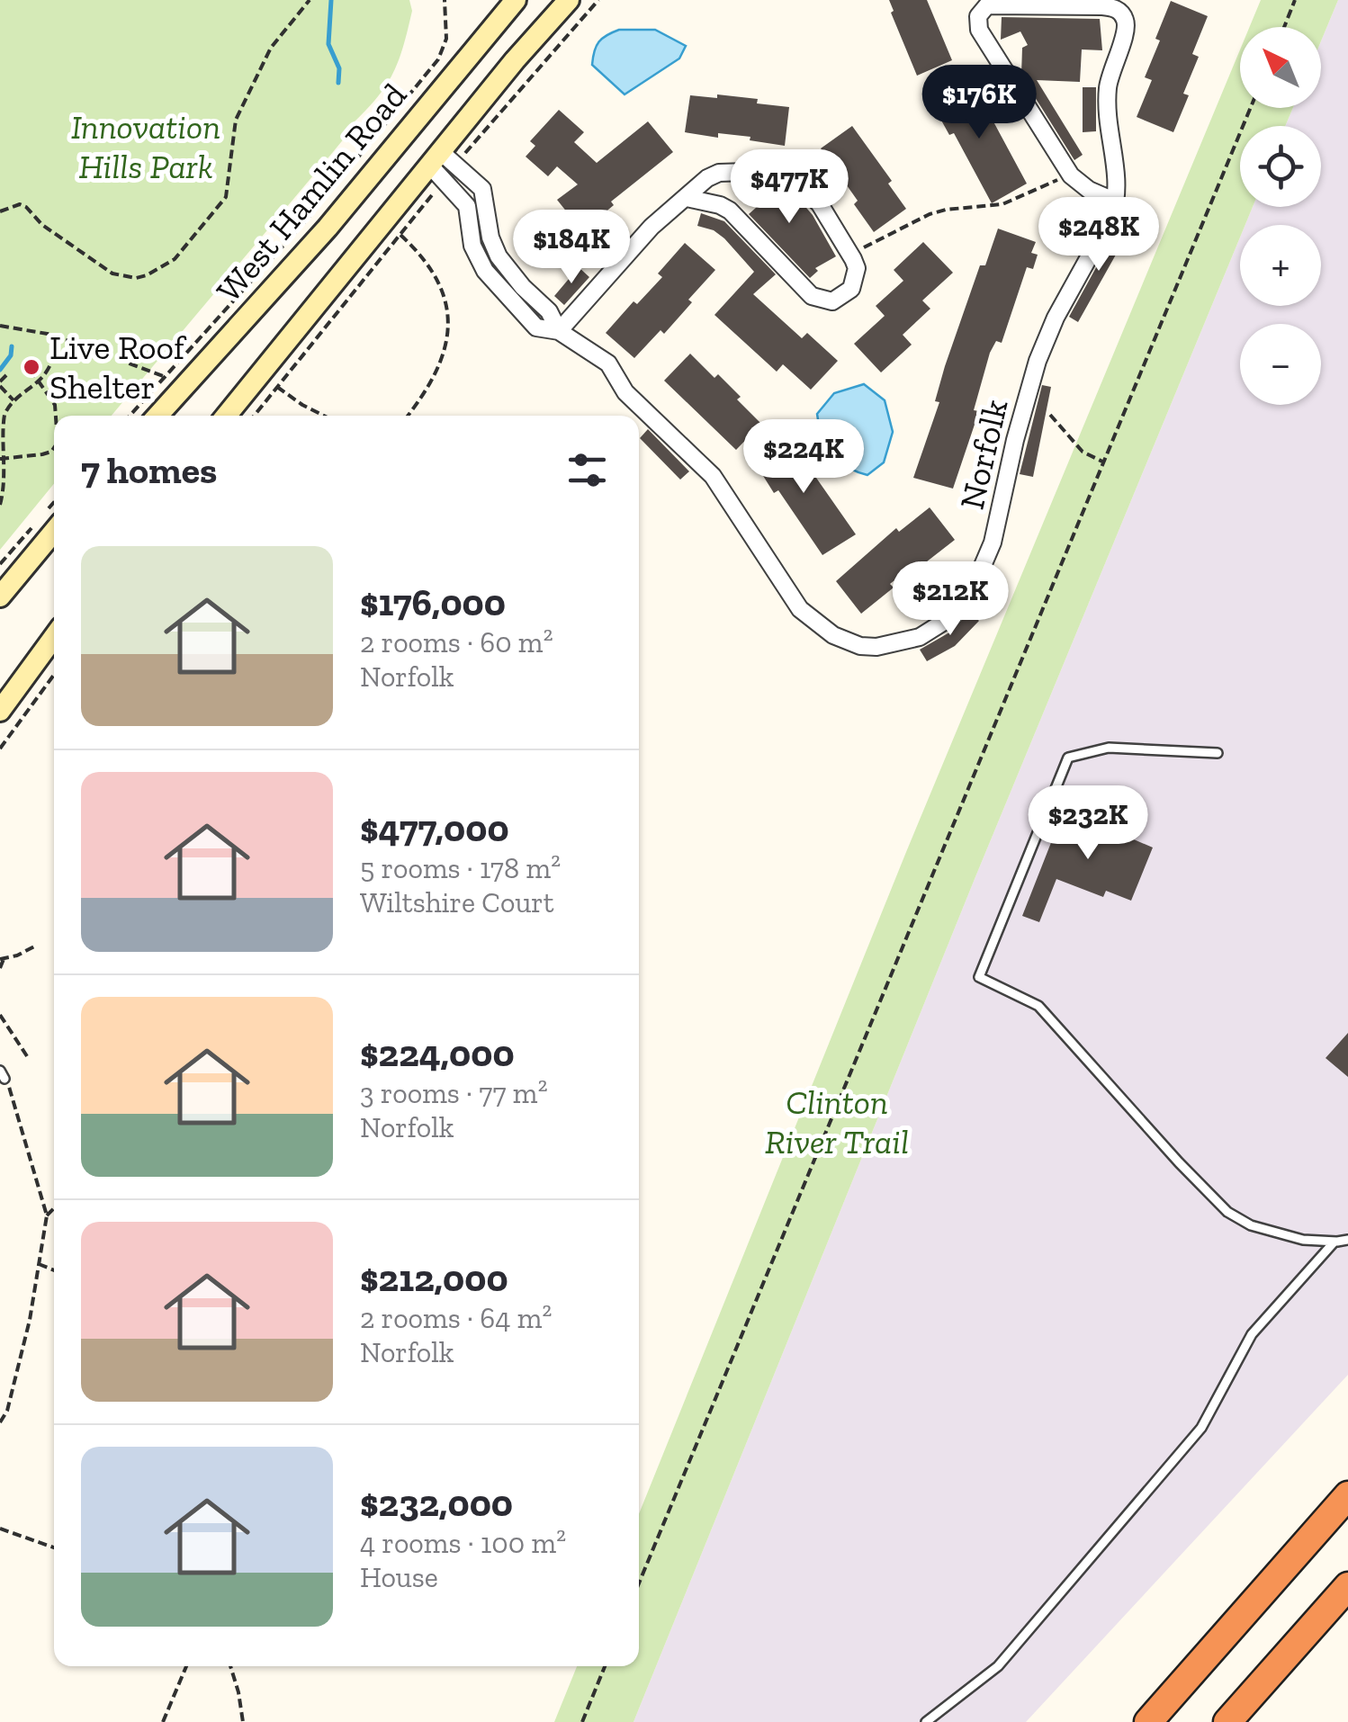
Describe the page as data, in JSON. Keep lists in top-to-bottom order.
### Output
{
  "streets": {
    "main road": ["West Hamlin Road"],
    "street": ["Norfolk"]
  },
  "parks": ["Innovation Hills Park", "Clinton River Trail"],
  "places": ["Live Roof Shelter"],
  "north": "top left",
  "page": {
    "map_buttons": ["+", "−"],
    "price": [
      "$176K",
      "$477K",
      "$248K",
      "$184K",
      "$224K",
      "$212K",
      "$232K"
    ],
    "heading": "7 homes",
    "list": [
      {
        "name": "$176,000",
        "note": "2 rooms · 60 m² · Norfolk"
      },
      {
        "name": "$477,000",
        "note": "5 rooms · 178 m² · Wiltshire Court"
      },
      {
        "name": "$224,000",
        "note": "3 rooms · 77 m² · Norfolk"
      },
      {
        "name": "$212,000",
        "note": "2 rooms · 64 m² · Norfolk"
      },
      {
        "name": "$232,000",
        "note": "4 rooms · 100 m² · House"
      }
    ]
  }
}
